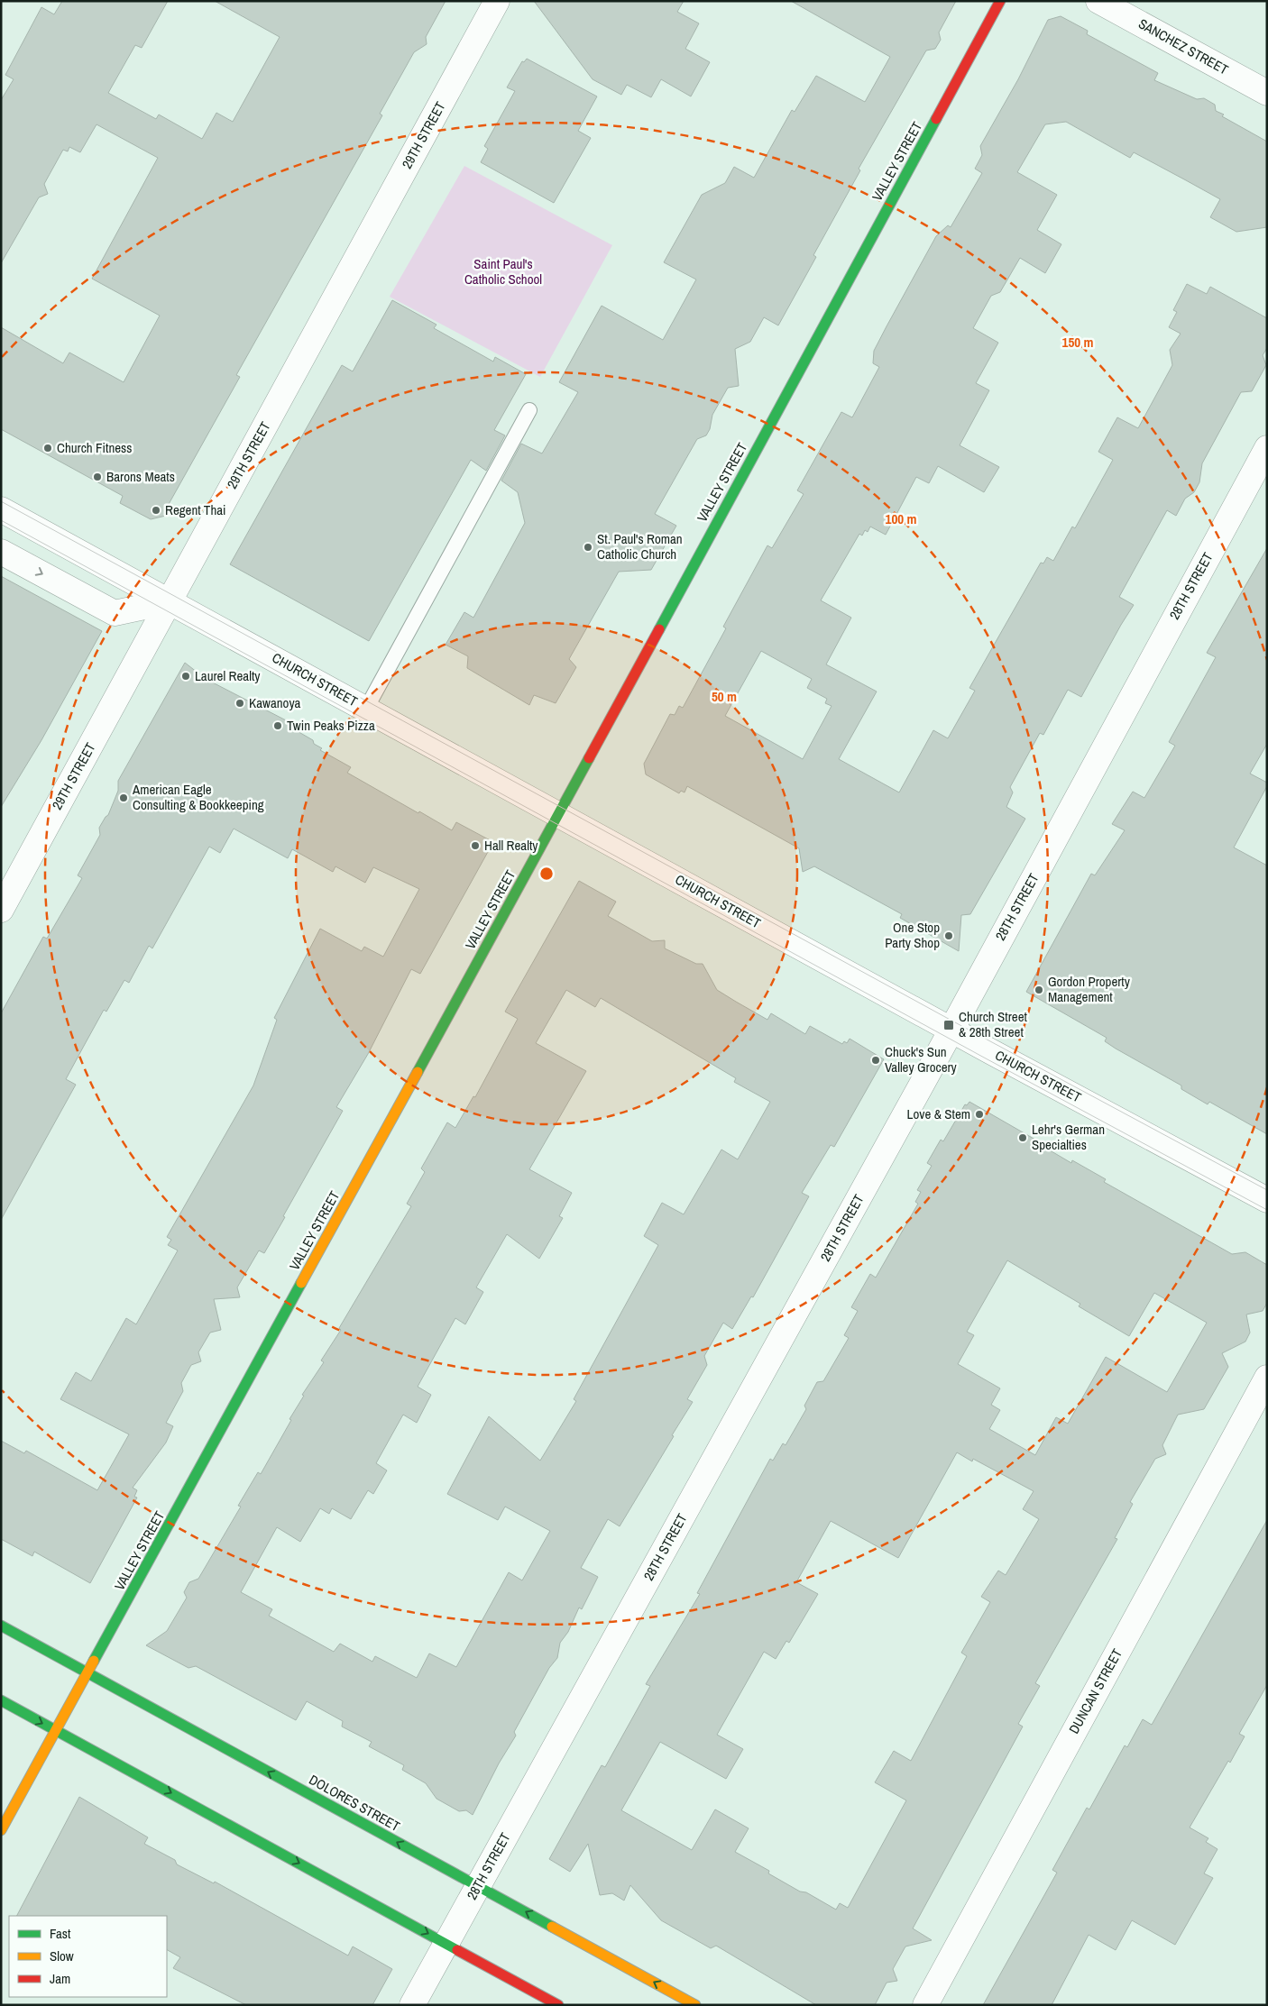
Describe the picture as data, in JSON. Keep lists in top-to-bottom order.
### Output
{
  "streets": {
    "street": [
      "SANCHEZ STREET",
      "29TH STREET",
      "VALLEY STREET",
      "28TH STREET",
      "CHURCH STREET",
      "DUNCAN STREET",
      "DOLORES STREET"
    ]
  },
  "crossings": [
    ["29TH STREET", "CHURCH STREET"],
    ["VALLEY STREET", "CHURCH STREET"],
    ["VALLEY STREET", "DOLORES STREET"],
    ["28TH STREET", "CHURCH STREET"],
    ["28TH STREET", "DOLORES STREET"]
  ],
  "parks": ["Saint Paul's Catholic School"],
  "places": {
    "other": [
      "Church Fitness",
      "Barons Meats",
      "Regent Thai",
      "St. Paul's Roman Catholic Church",
      "Laurel Realty",
      "Kawanoya",
      "Twin Peaks Pizza",
      "American Eagle Consulting & Bookkeeping",
      "Hall Realty",
      "One Stop Party Shop",
      "Gordon Property Management",
      "Chuck's Sun Valley Grocery",
      "Love & Stem",
      "Lehr's German Specialties"
    ],
    "transit": ["Church Street & 28th Street"]
  },
  "legend": ["Fast", "Slow", "Jam"],
  "rings": ["150 m", "100 m", "50 m"]
}
